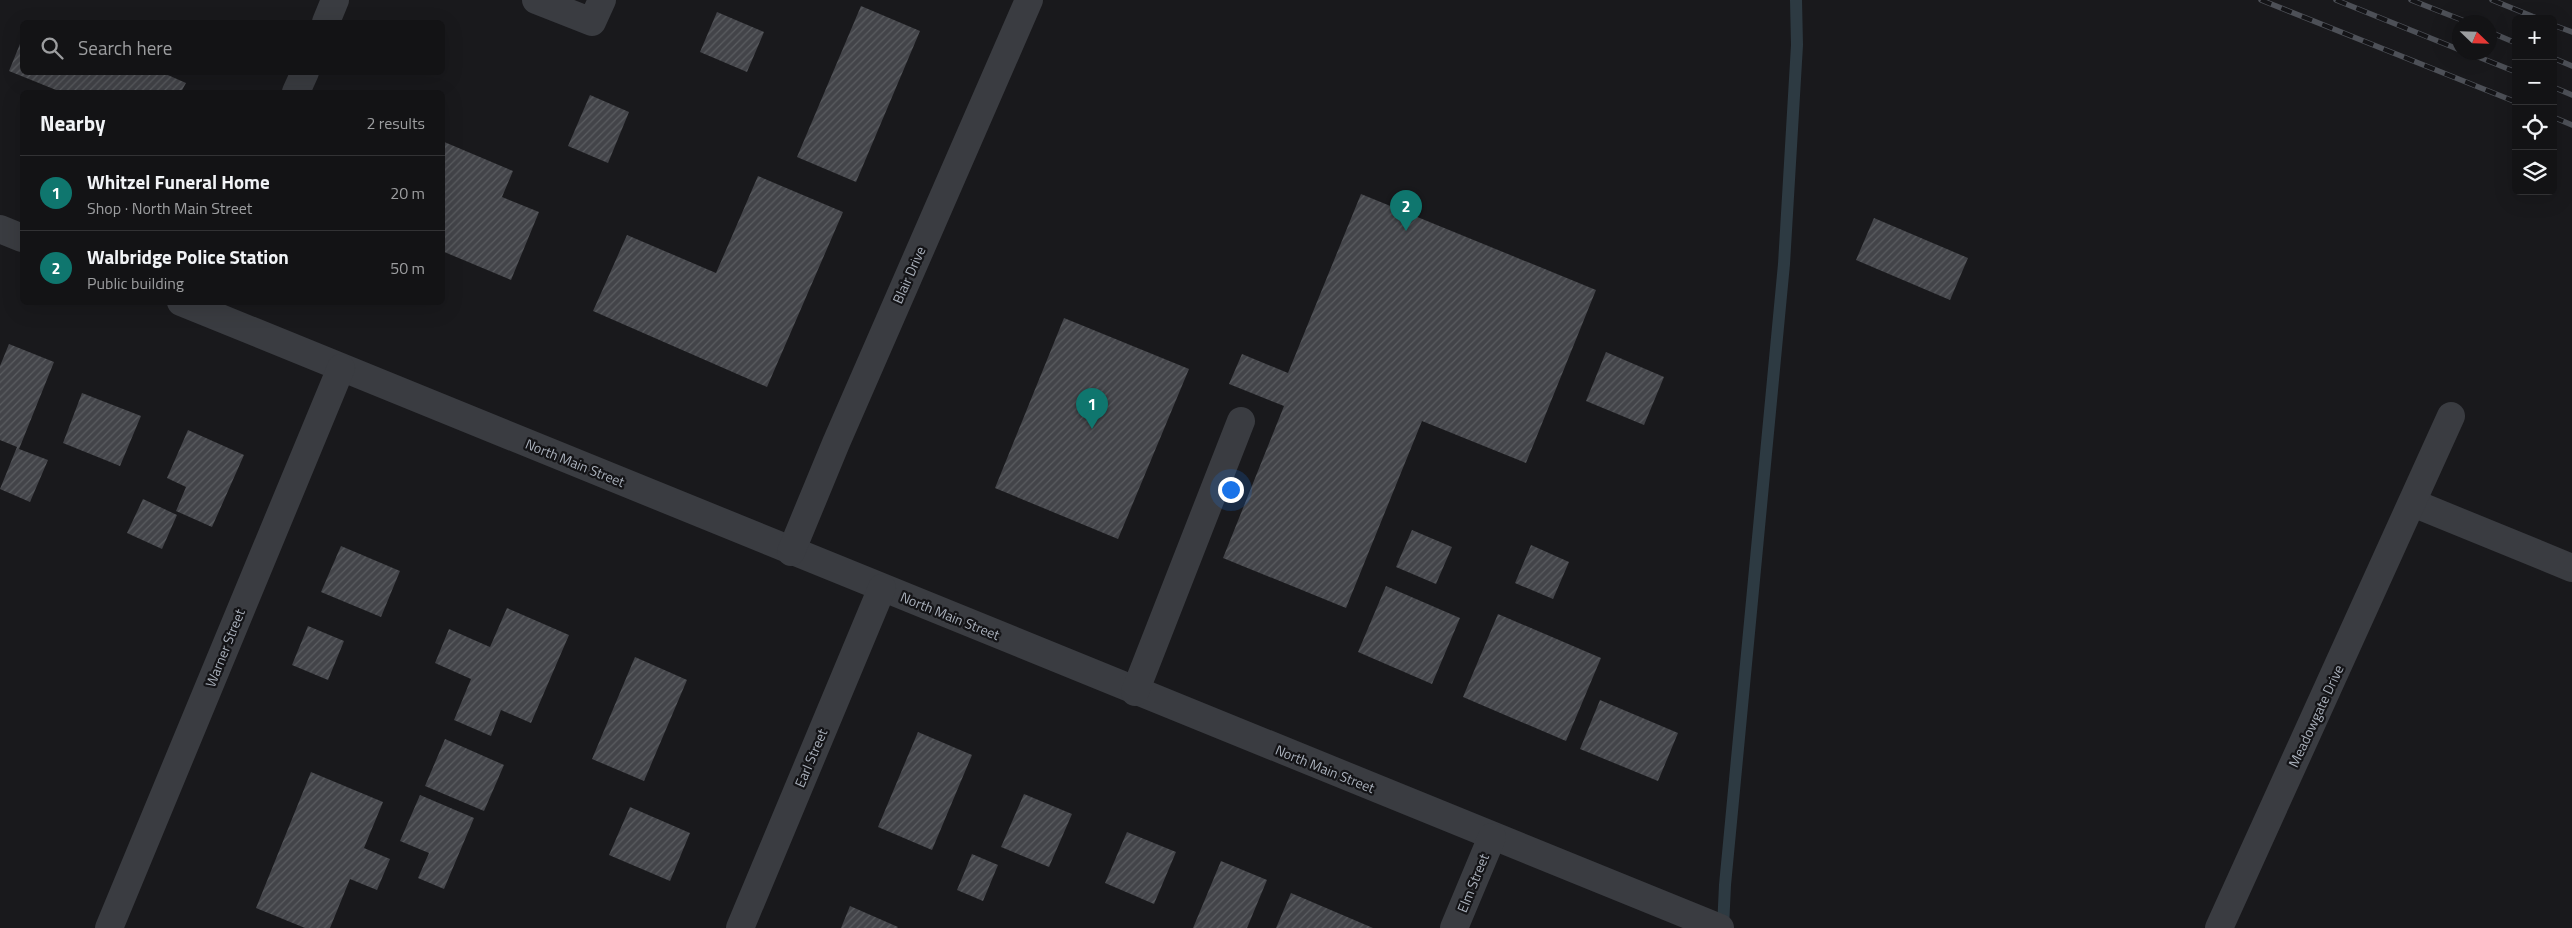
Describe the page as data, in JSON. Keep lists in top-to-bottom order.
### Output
{
  "streets": {
    "street": [
      "Blair Drive",
      "North Main Street",
      "Warner Street",
      "Meadowgate Drive",
      "Earl Street",
      "Elm Street"
    ]
  },
  "crossings": [
    ["Blair Drive", "North Main Street"],
    ["North Main Street", "Warner Street"],
    ["North Main Street", "Earl Street"],
    ["North Main Street", "Elm Street"]
  ],
  "north": "bottom right",
  "page": {
    "map_buttons": ["+", "−"],
    "search": "Search here",
    "heading": ["Nearby", "2 results"],
    "list": [
      {
        "mark": "1",
        "name": "Whitzel Funeral Home",
        "note": "Shop · North Main Street",
        "value": "20 m"
      },
      {
        "mark": "2",
        "name": "Walbridge Police Station",
        "note": "Public building",
        "value": "50 m"
      }
    ],
    "pins": ["2", "1"]
  }
}
